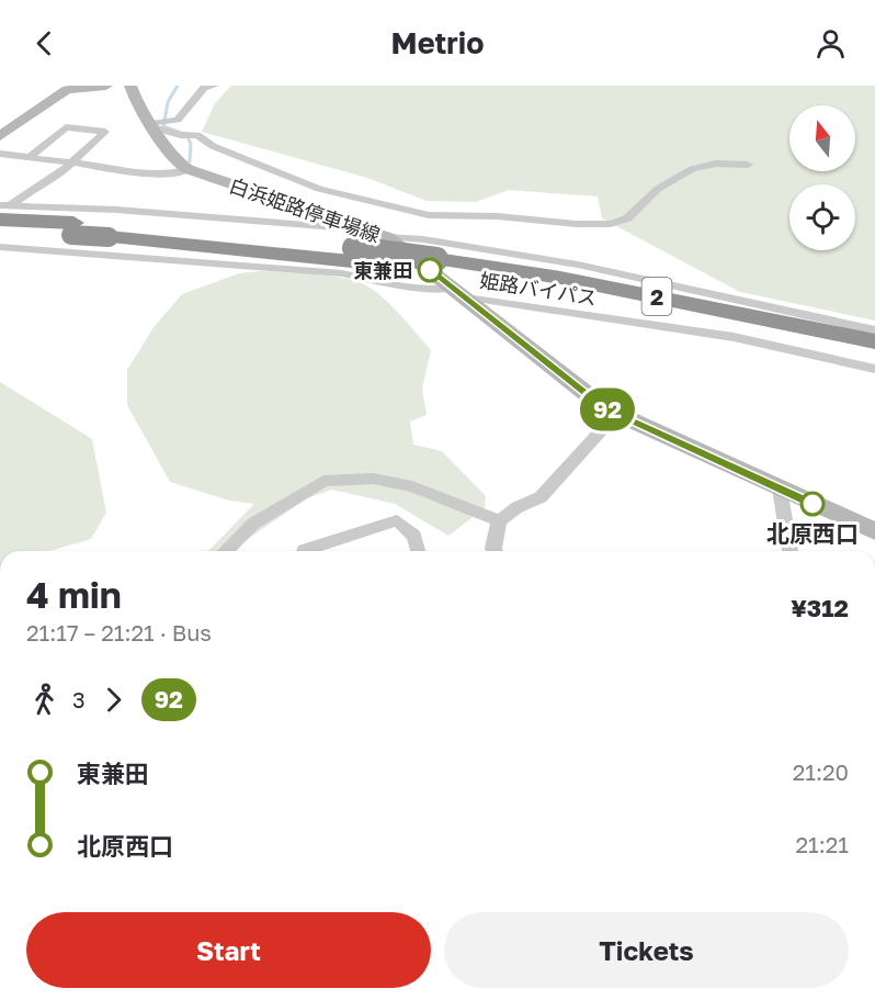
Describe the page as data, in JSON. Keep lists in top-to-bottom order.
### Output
{
  "streets": {
    "highway": ["姫路バイパス", "2"],
    "main road": ["白浜姫路停車場線"]
  },
  "crossings": [
    ["白浜姫路停車場線", "姫路バイパス"]
  ],
  "places": ["東兼田", "北原西口"],
  "lines": ["bus line 92"],
  "north": "top",
  "page": {
    "header": "Metrio",
    "on_map": "92",
    "heading": ["4 min", "21:17 – 21:21 · Bus", "¥312"],
    "legs": ["3", "92"],
    "list": [
      {
        "name": "東兼田",
        "value": "21:20"
      },
      {
        "name": "北原西口",
        "value": "21:21"
      }
    ],
    "buttons": ["Start", "Tickets"]
  }
}
